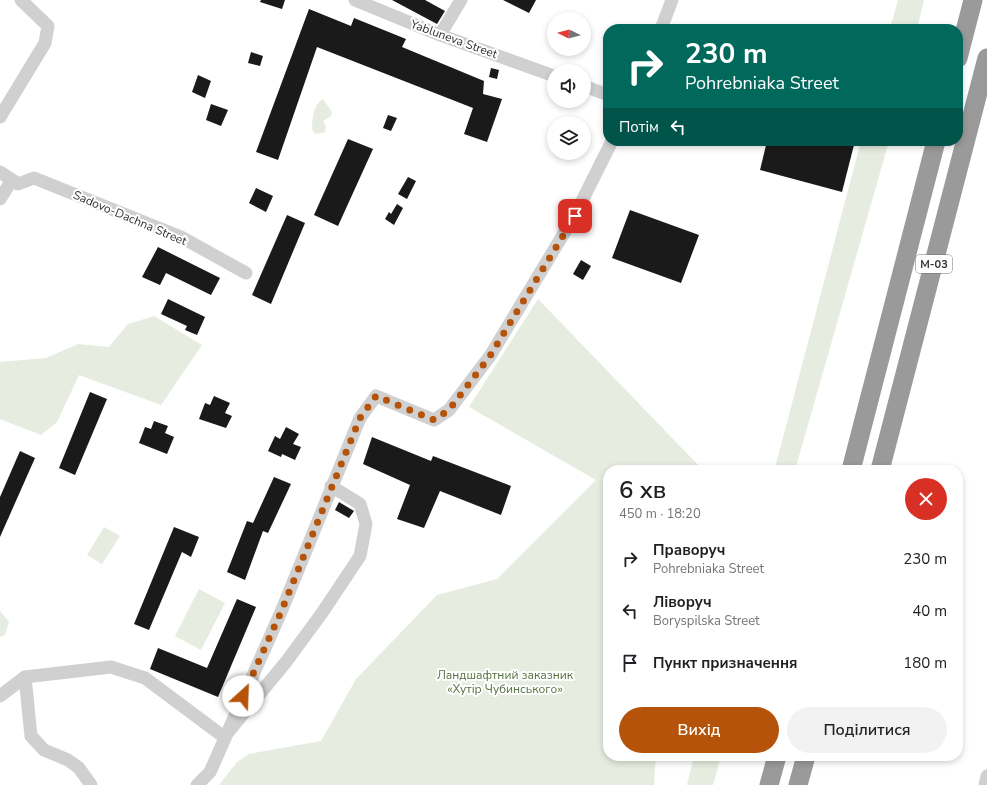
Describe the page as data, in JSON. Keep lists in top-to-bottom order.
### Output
{
  "streets": {
    "highway": ["М-03"],
    "street": ["Yabluneva Street", "Sadovo-Dachna Street"]
  },
  "parks": ["Ландшафтний заказник «Хутір Чубинського»"],
  "north": "left",
  "page": {
    "turn": ["230 m", "Pohrebniaka Street"],
    "then": "Потім",
    "heading": ["6 хв", "450 m · 18:20"],
    "list": [
      {
        "name": "Праворуч",
        "note": "Pohrebniaka Street",
        "value": "230 m"
      },
      {
        "name": "Ліворуч",
        "note": "Boryspilska Street",
        "value": "40 m"
      },
      {
        "name": "Пункт призначення",
        "value": "180 m"
      }
    ],
    "buttons": ["Вихід", "Поділитися"]
  }
}
